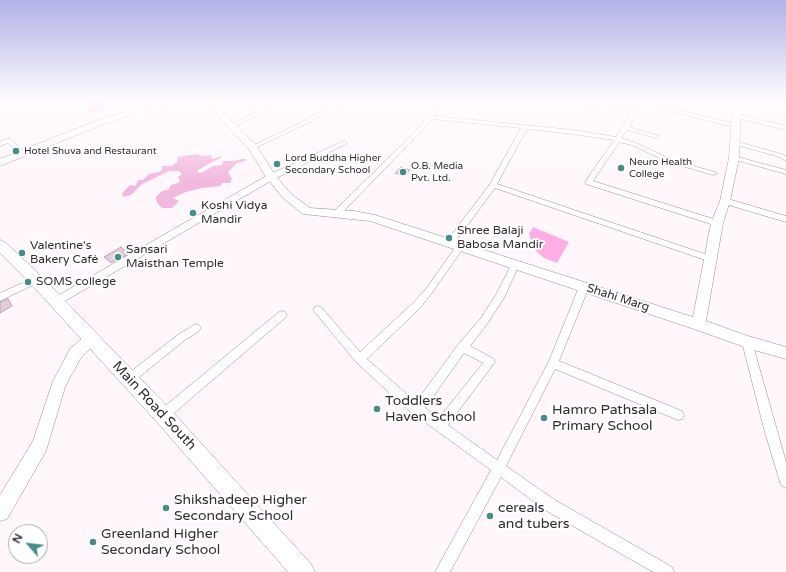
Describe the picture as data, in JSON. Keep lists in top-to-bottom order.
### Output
{
  "streets": {
    "main road": ["Main Road South"],
    "street": ["Shahi Marg"]
  },
  "places": [
    "Hotel Shuva and Restaurant",
    "Lord Buddha Higher Secondary School",
    "Neuro Health College",
    "O.B. Media Pvt. Ltd.",
    "Koshi Vidya Mandir",
    "Shree Balaji Babosa Mandir",
    "Valentine's Bakery Café",
    "Sansari Maisthan Temple",
    "SOMS college",
    "Toddlers Haven School",
    "Hamro Pathsala Primary School",
    "Shikshadeep Higher Secondary School",
    "cereals and tubers",
    "Greenland Higher Secondary School"
  ],
  "north": "top left"
}
